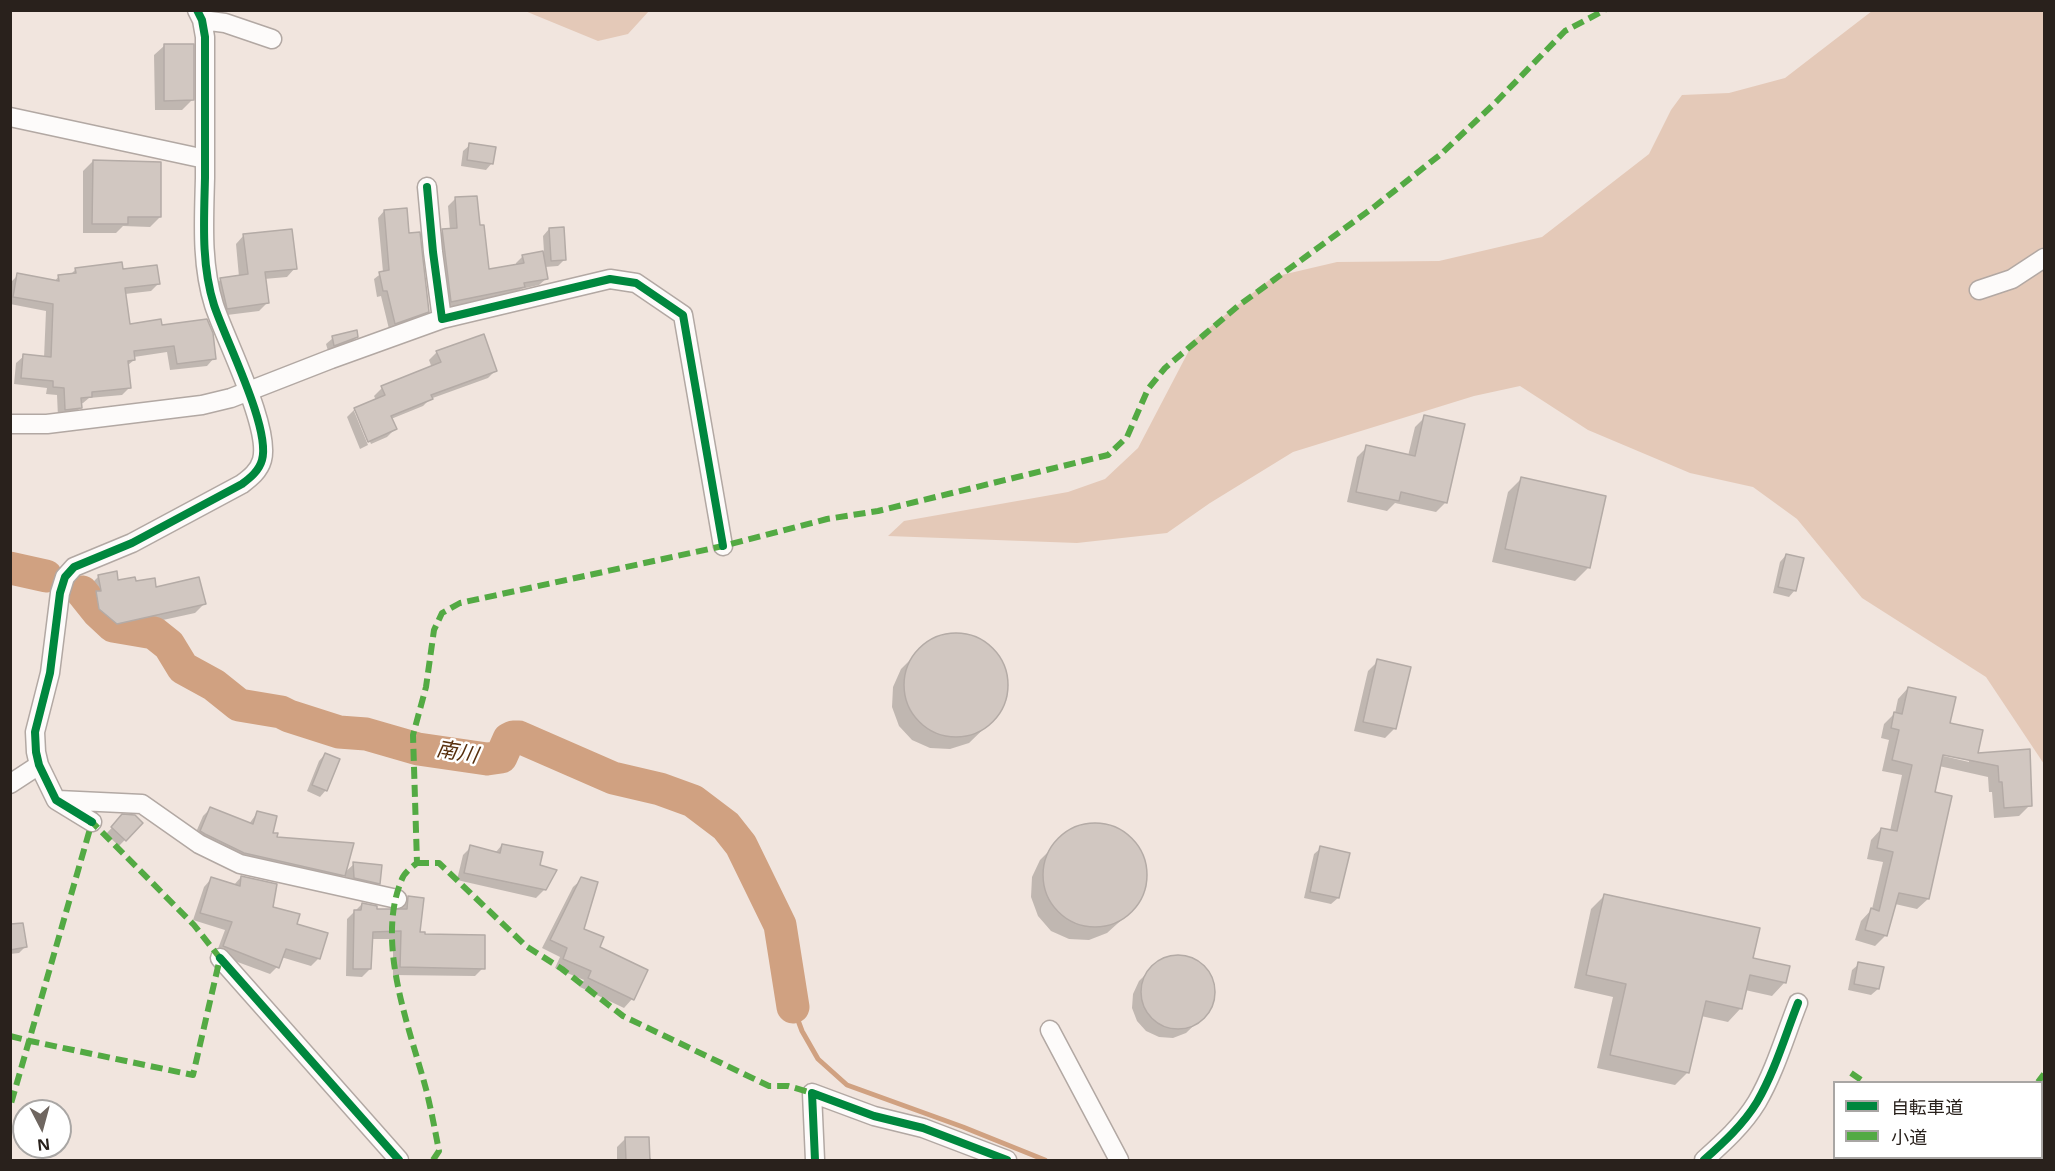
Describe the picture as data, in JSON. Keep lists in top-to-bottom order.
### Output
{
  "water": ["南川"],
  "legend": ["自転車道", "小道"],
  "north": "bottom"
}
